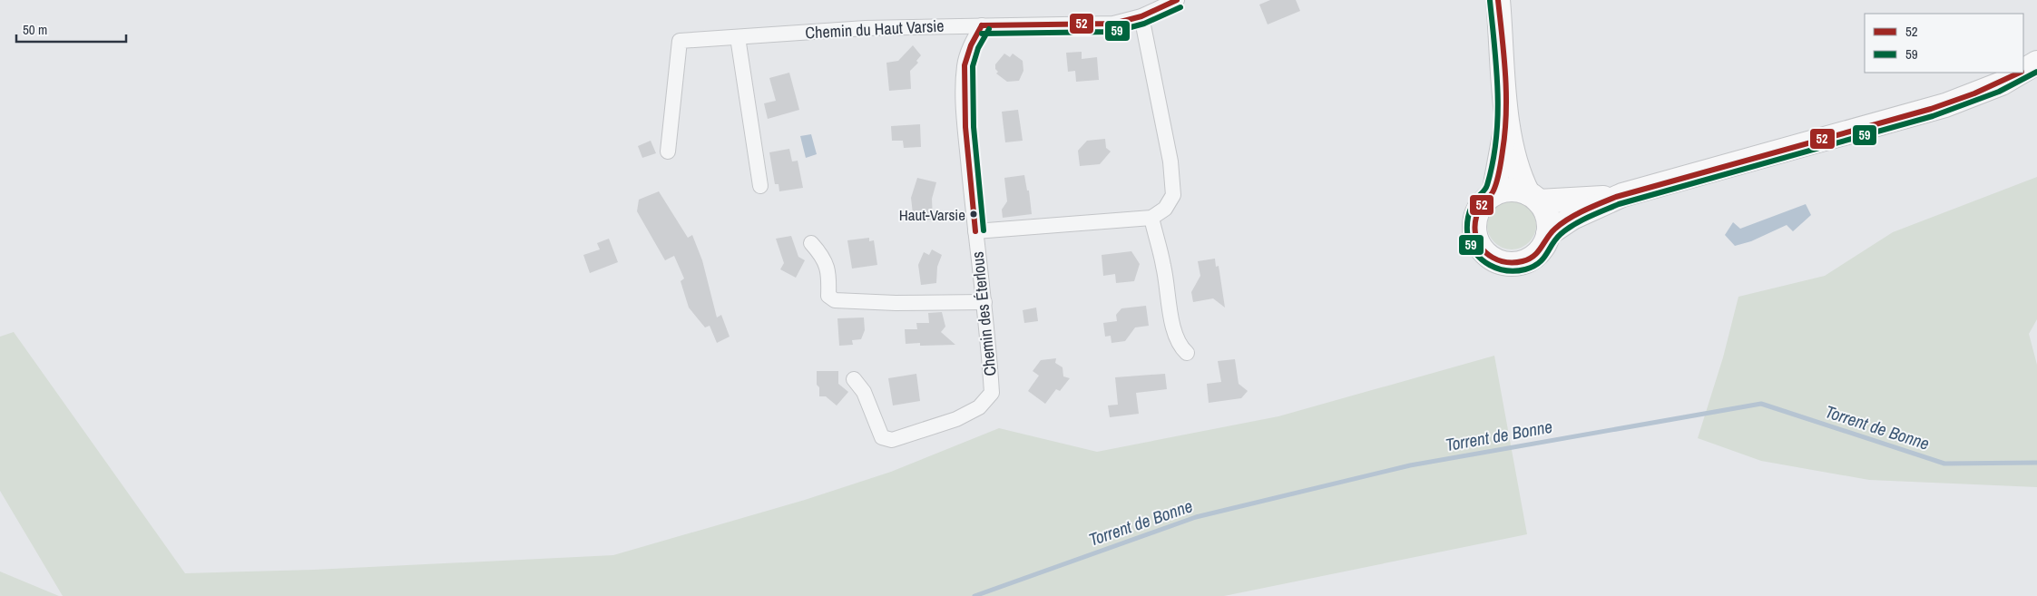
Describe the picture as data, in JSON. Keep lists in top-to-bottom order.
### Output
{
  "streets": {
    "street": ["Chemin du Haut Varsie", "Chemin des Éterlous"]
  },
  "crossings": [
    ["Chemin du Haut Varsie", "Chemin des Éterlous"]
  ],
  "water": ["Torrent de Bonne"],
  "places": ["Haut-Varsie"],
  "lines": ["transit line 52", "transit line 59"],
  "legend": ["52", "59"],
  "scale_bar": "50 m"
}
